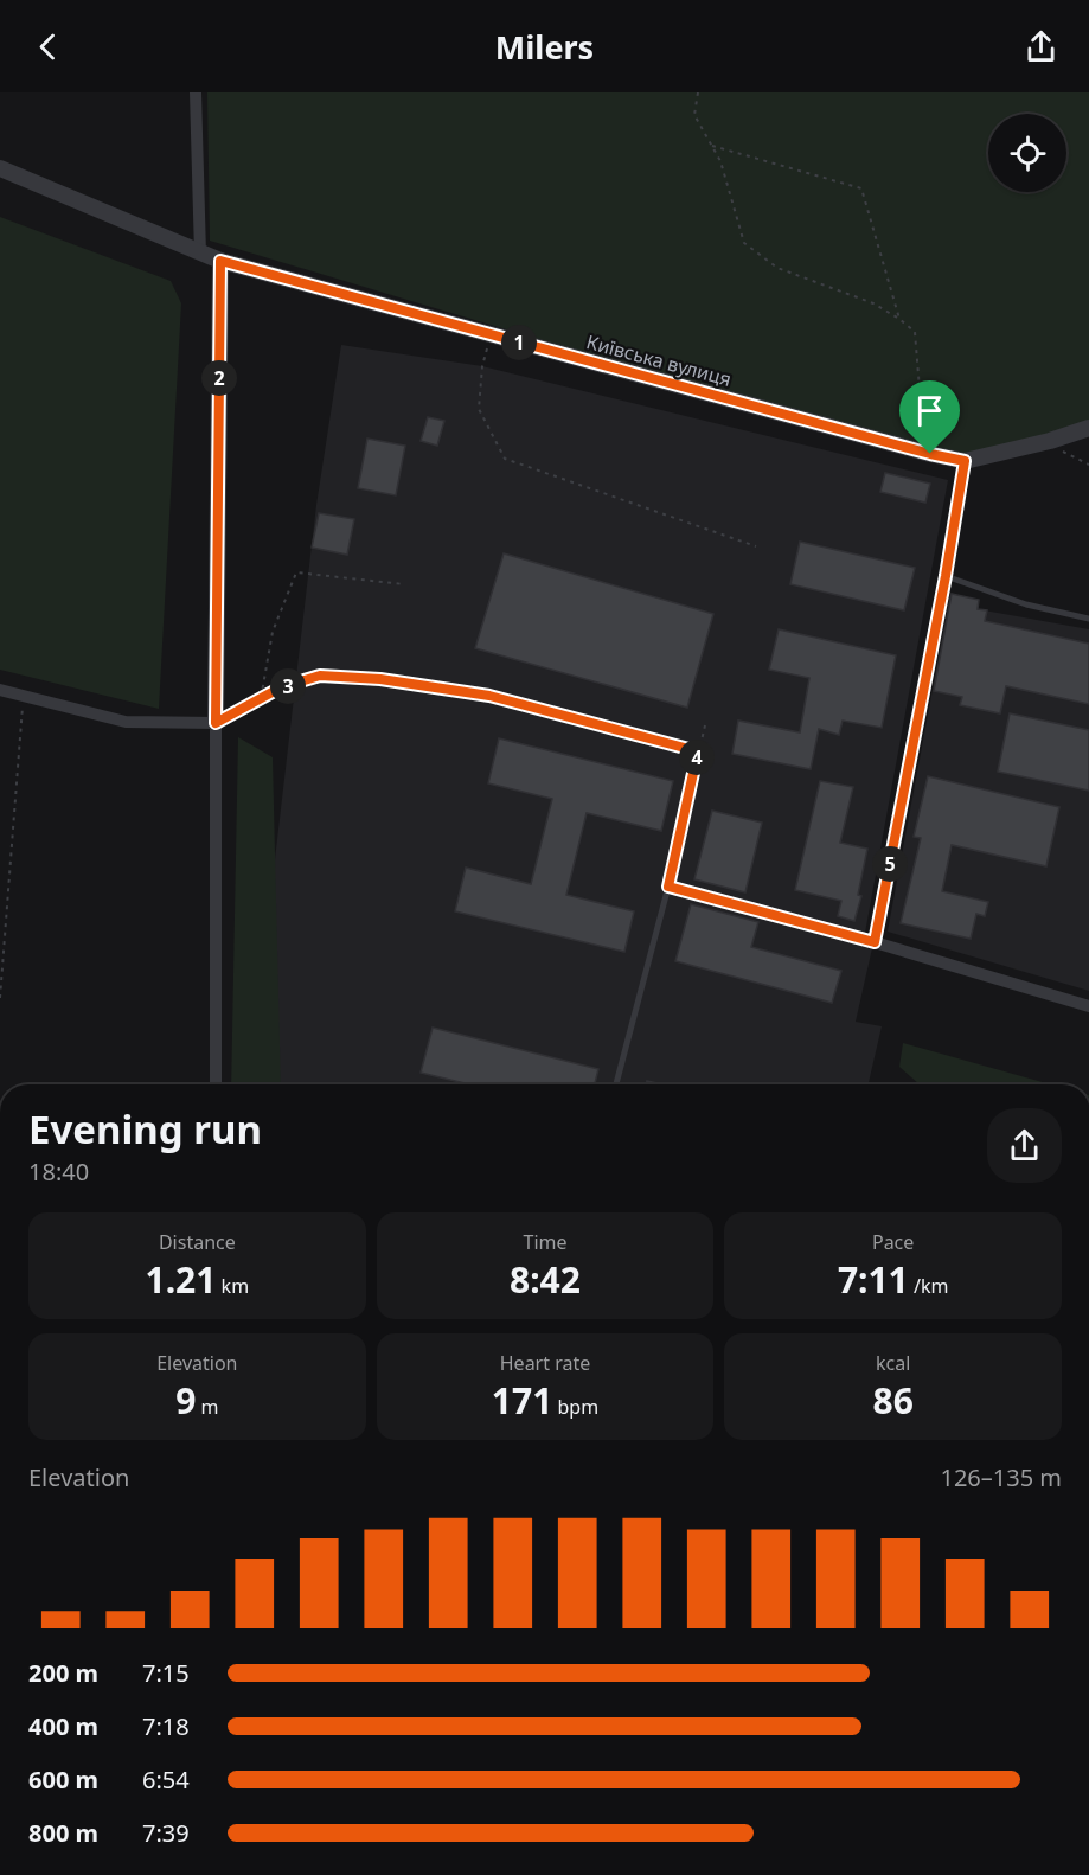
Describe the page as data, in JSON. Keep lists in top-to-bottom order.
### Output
{
  "streets": {
    "street": ["Київська вулиця"]
  },
  "page": {
    "header": "Milers",
    "pins": [
      "1",
      "2",
      "3",
      "4",
      "5"
    ],
    "heading": ["Evening run", "18:40"],
    "stats": [
      ["Distance", "1.21 km"],
      ["Time", "8:42"],
      ["Pace", "7:11 /km"],
      ["Elevation", "9 m"],
      ["Heart rate", "171 bpm"],
      ["kcal", "86"]
    ],
    "chart": ["Elevation", "126–135 m"],
    "list": [
      {
        "name": "200 m",
        "note": "7:15"
      },
      {
        "name": "400 m",
        "note": "7:18"
      },
      {
        "name": "600 m",
        "note": "6:54"
      },
      {
        "name": "800 m",
        "note": "7:39"
      }
    ]
  }
}
